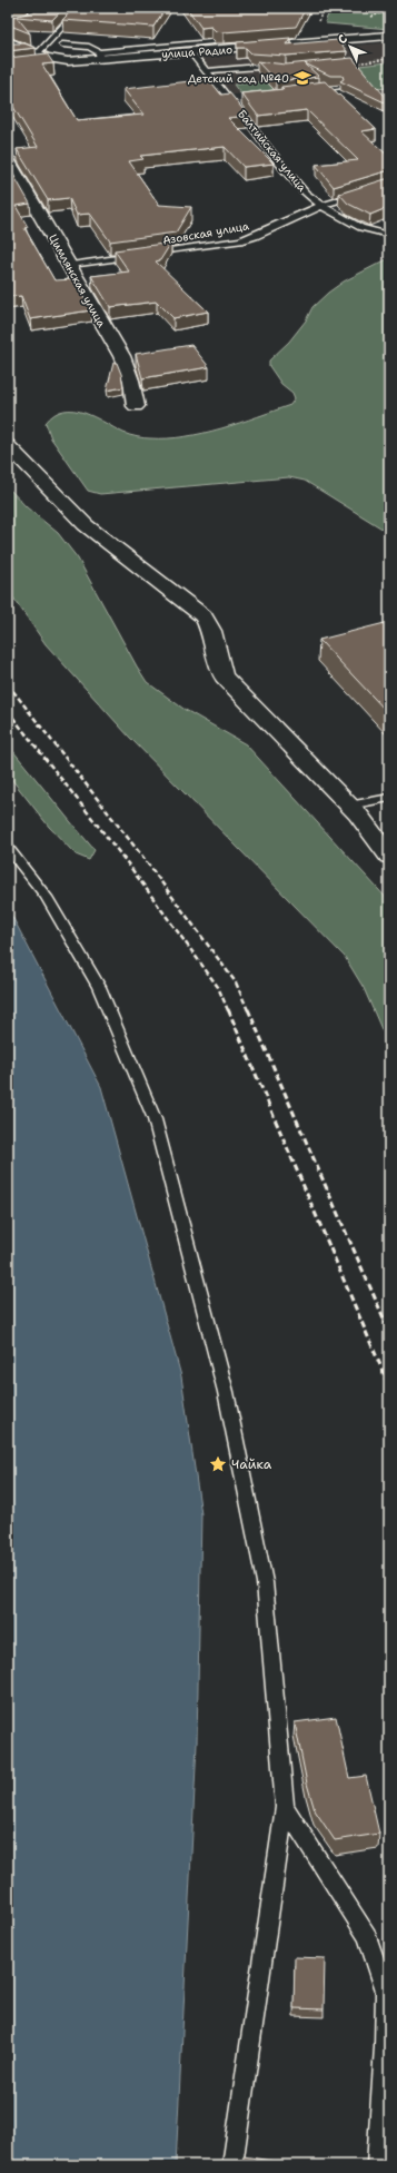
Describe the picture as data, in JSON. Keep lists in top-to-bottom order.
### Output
{
  "streets": {
    "main road": ["улица Радио", "Цимлянская улица"],
    "lane": ["Балтийская улица", "Азовская улица"]
  },
  "crossings": [
    ["улица Радио", "Балтийская улица"],
    ["Балтийская улица", "Азовская улица"],
    ["Азовская улица", "Цимлянская улица"]
  ],
  "places": {
    "school or university": ["Детский сад №40"],
    "place": ["Чайка"]
  },
  "north": "top left"
}
